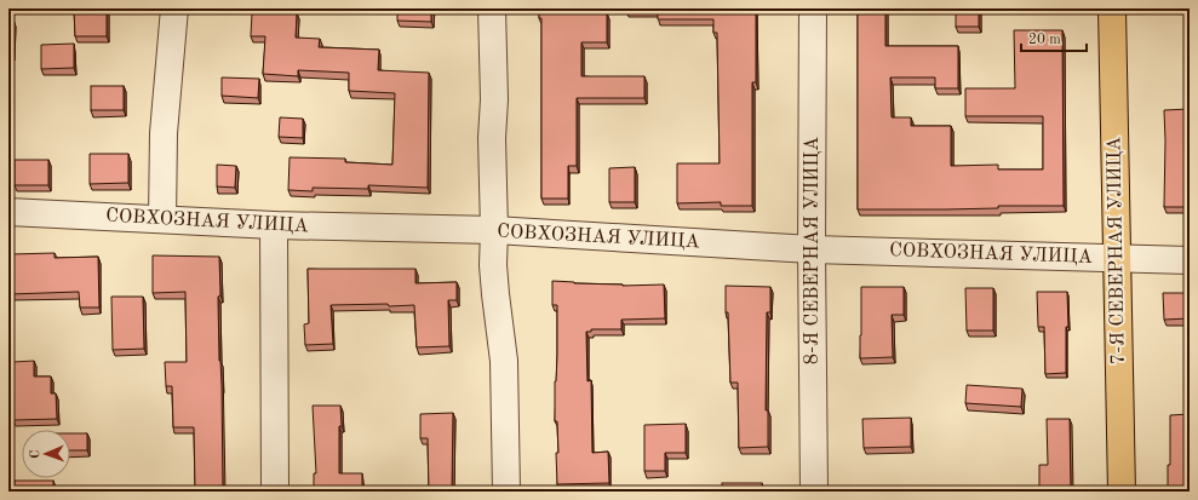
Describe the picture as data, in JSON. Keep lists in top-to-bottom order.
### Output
{
  "streets": {
    "main road": ["7-Я СЕВЕРНАЯ УЛИЦА"],
    "street": ["СОВХОЗНАЯ УЛИЦА", "8-Я СЕВЕРНАЯ УЛИЦА"]
  },
  "crossings": [
    ["СОВХОЗНАЯ УЛИЦА", "8-Я СЕВЕРНАЯ УЛИЦА"],
    ["СОВХОЗНАЯ УЛИЦА", "7-Я СЕВЕРНАЯ УЛИЦА"]
  ],
  "scale_bar": "20 m",
  "north": "left"
}
